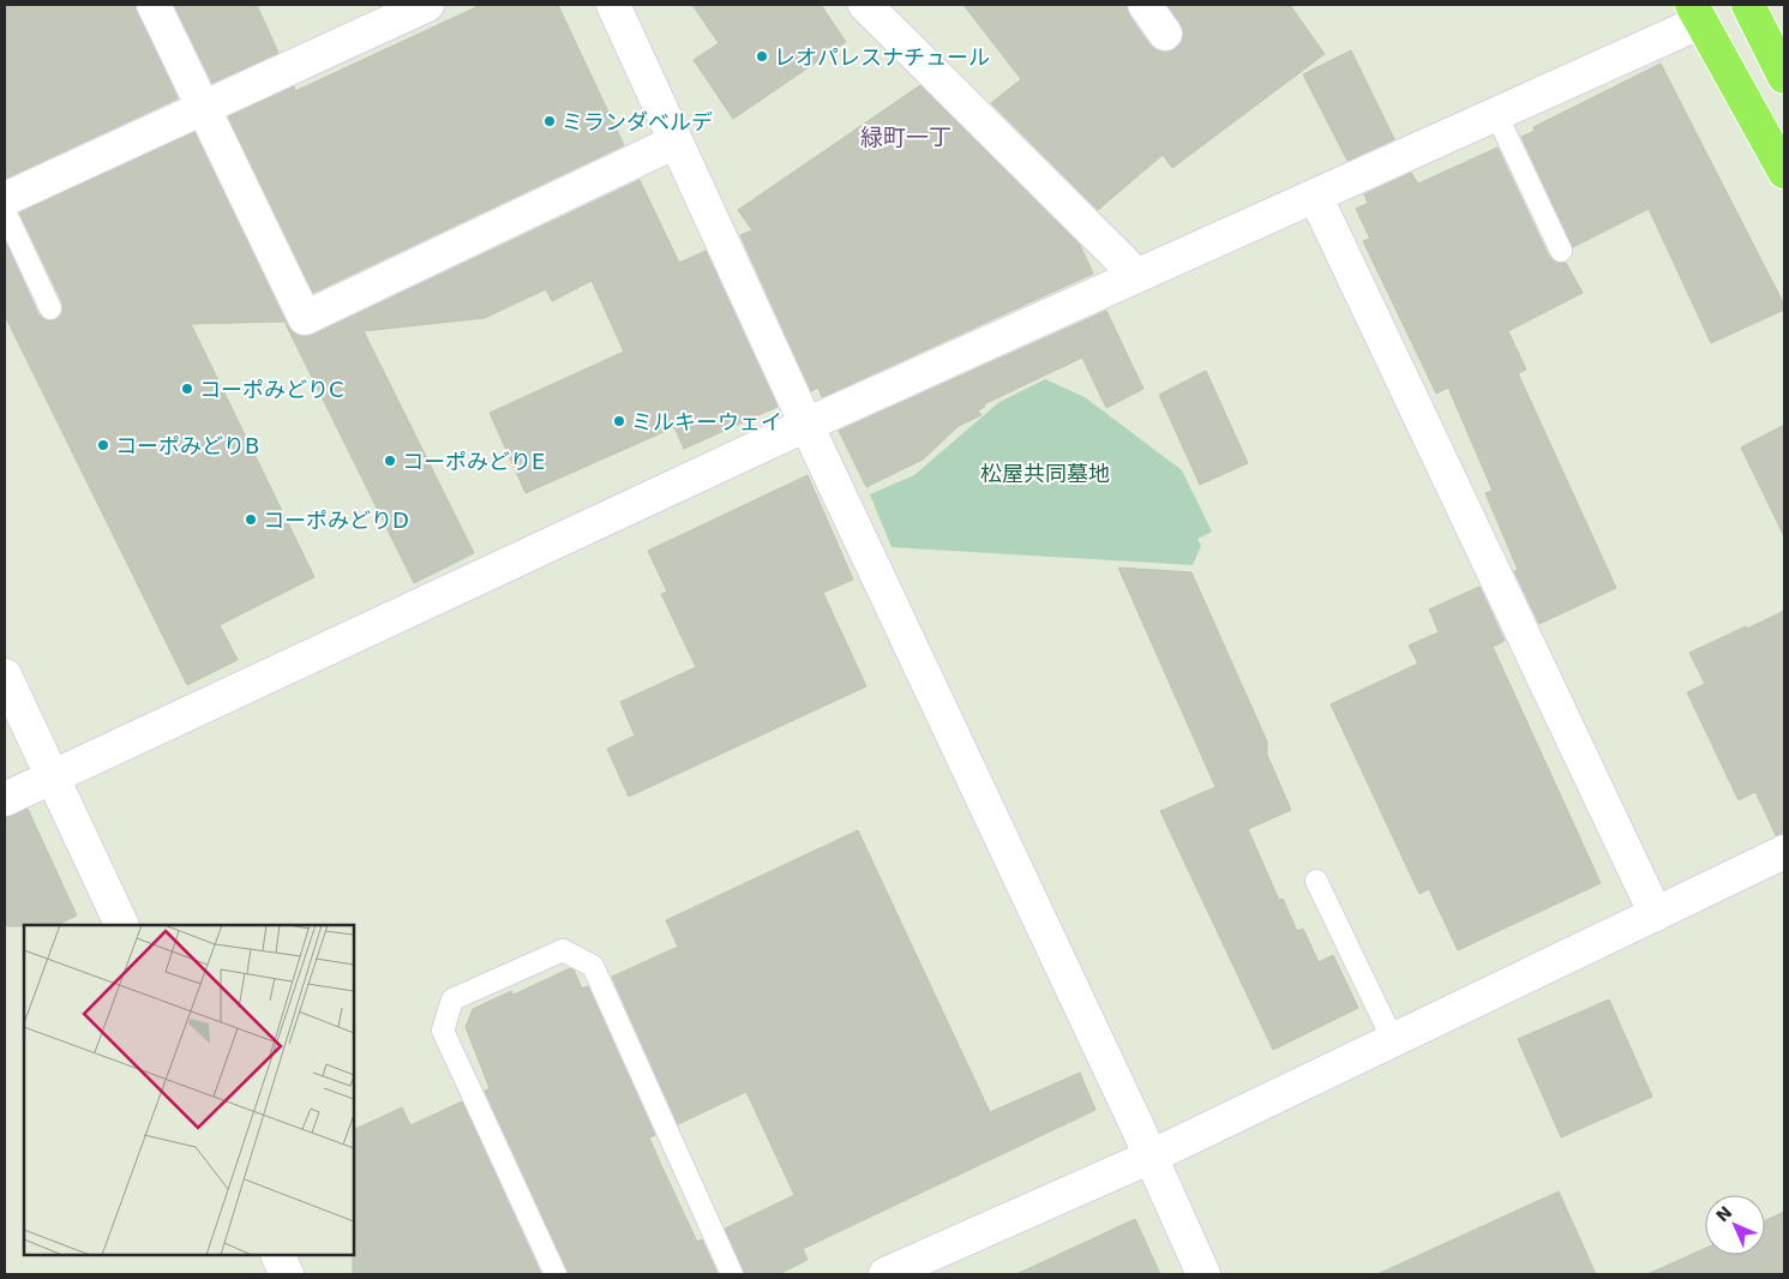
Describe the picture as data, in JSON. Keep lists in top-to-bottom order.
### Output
{
  "districts": ["緑町一丁"],
  "parks": ["松屋共同墓地"],
  "places": [
    "レオパレスナチュール",
    "ミランダベルデ",
    "コーポみどりC",
    "ミルキーウェイ",
    "コーポみどりB",
    "コーポみどりE",
    "コーポみどりD"
  ],
  "north": "top left"
}
